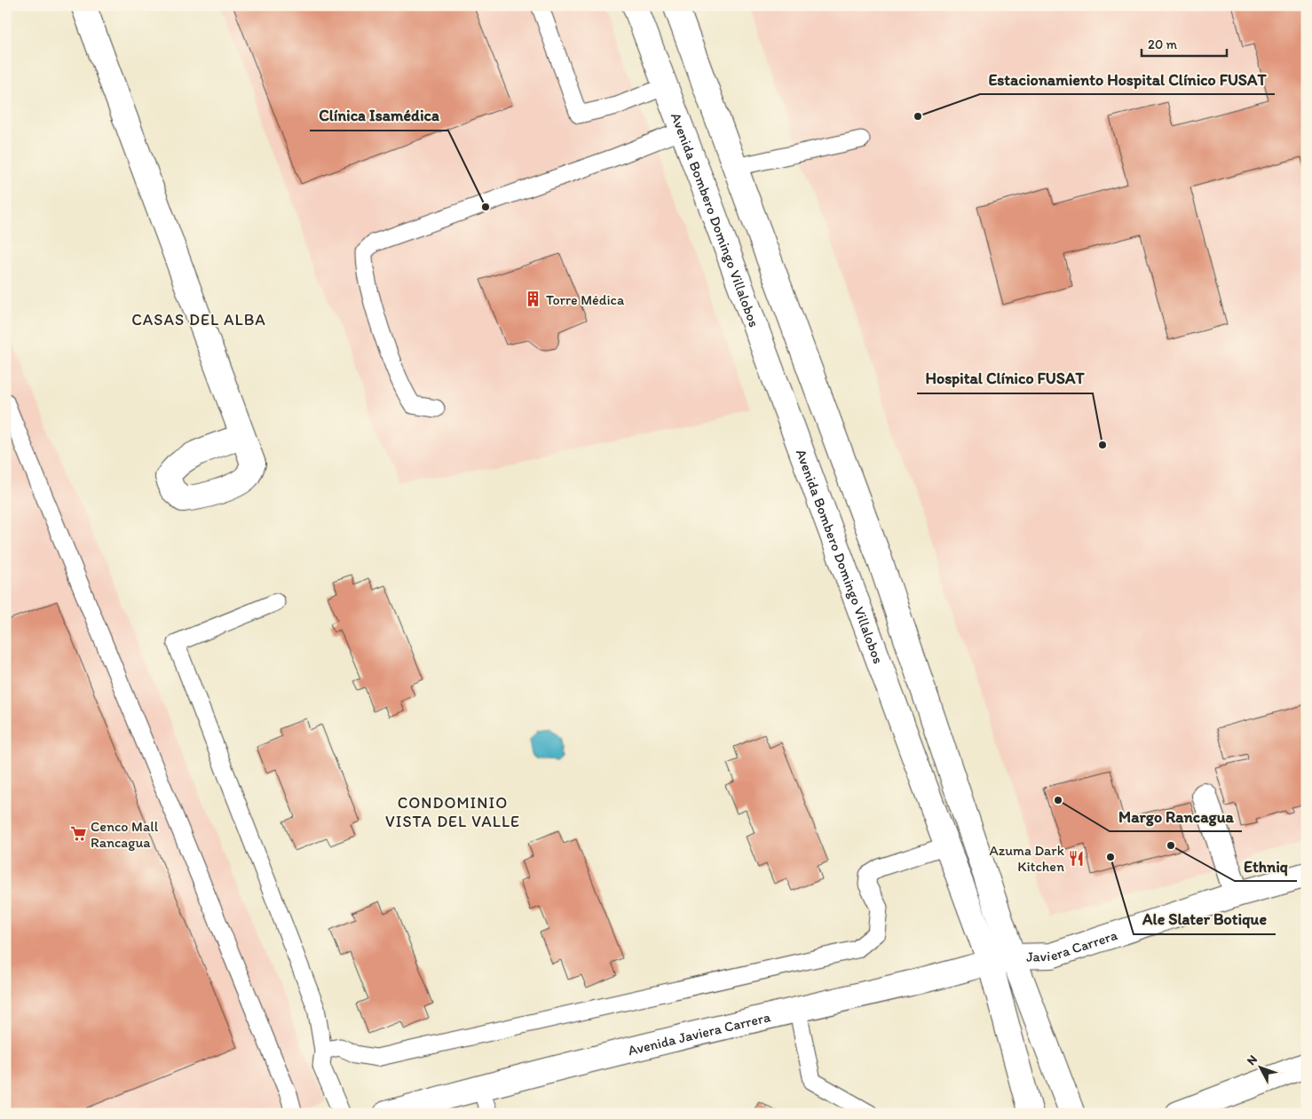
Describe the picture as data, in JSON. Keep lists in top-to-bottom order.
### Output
{
  "streets": {
    "main road": ["Avenida Bombero Domingo Villalobos", "Javiera Carrera", "Avenida Javiera Carrera"]
  },
  "crossings": [
    ["Avenida Bombero Domingo Villalobos", "Javiera Carrera"],
    ["Avenida Bombero Domingo Villalobos", "Avenida Javiera Carrera"],
    ["Javiera Carrera", "Avenida Javiera Carrera"]
  ],
  "districts": ["CASAS DEL ALBA", "CONDOMINIO VISTA DEL VALLE"],
  "places": {
    "other": [
      "Estacionamiento Hospital Clínico FUSAT",
      "Clínica Isamédica",
      "Hospital Clínico FUSAT",
      "Margo Rancagua",
      "Ethniq",
      "Ale Slater Botique"
    ],
    "building": ["Torre Médica"],
    "supermarket": ["Cenco Mall Rancagua"],
    "restaurant": ["Azuma Dark Kitchen"]
  },
  "scale_bar": "20 m",
  "north": "top left"
}
